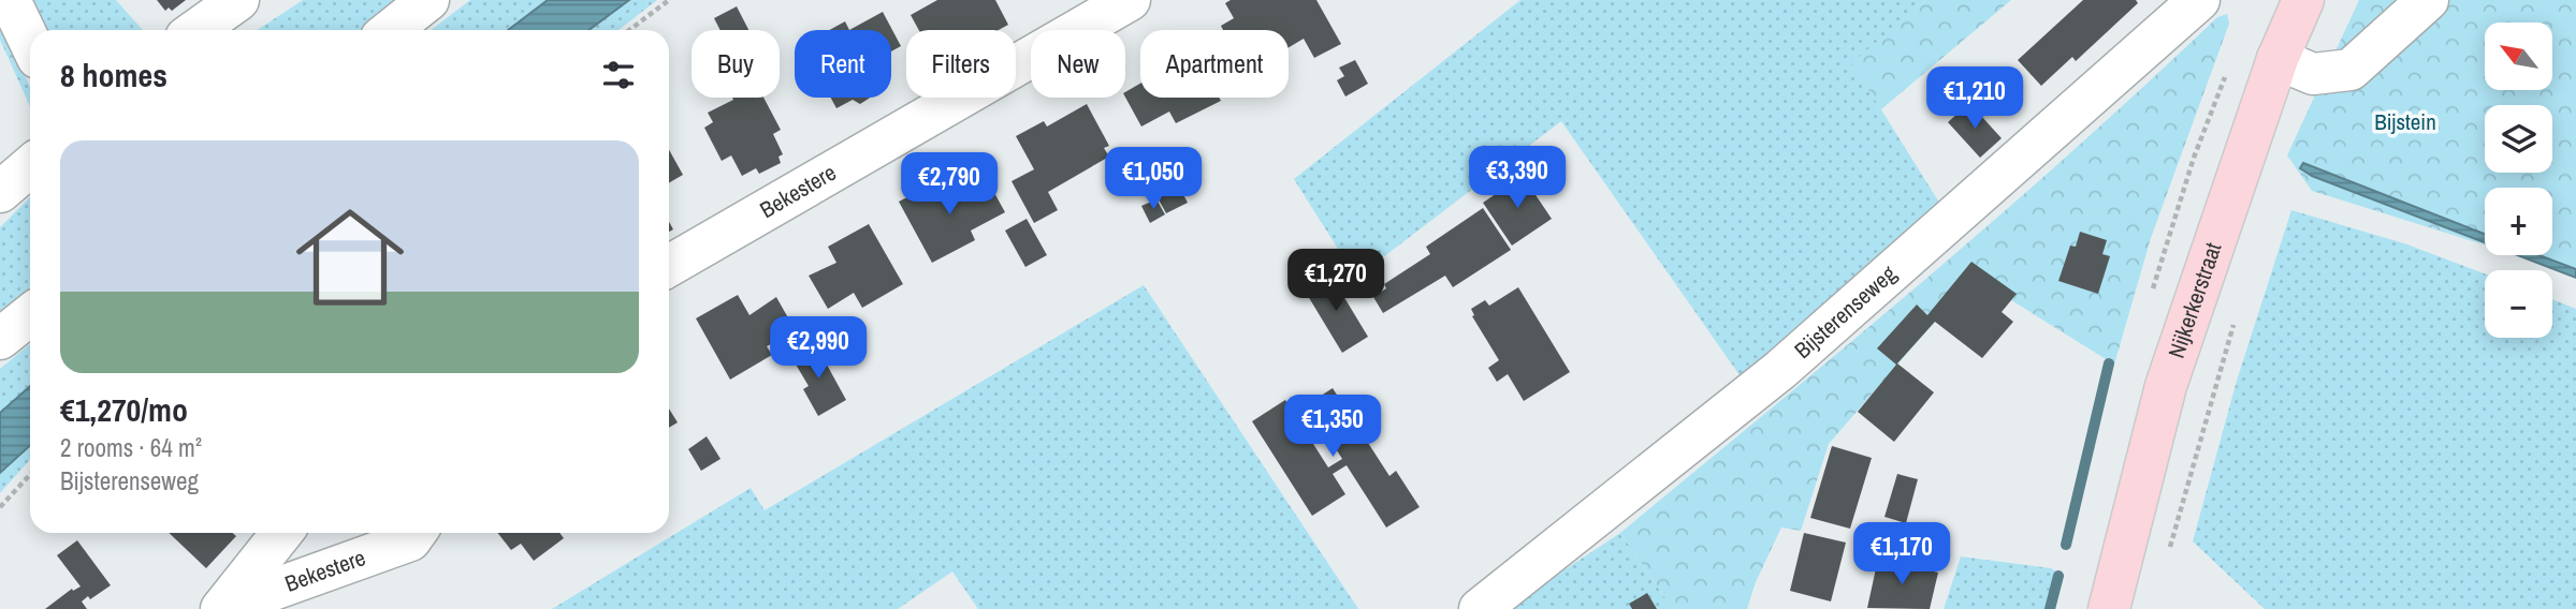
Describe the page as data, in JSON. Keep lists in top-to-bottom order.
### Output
{
  "streets": {
    "main road": ["Nijkerkerstraat"],
    "street": ["Bekestere", "Bijsterenseweg"]
  },
  "parks": ["Bijstein"],
  "north": "top left",
  "page": {
    "map_buttons": ["+", "−"],
    "chip": [
      "Buy",
      "Rent",
      "Filters",
      "New",
      "Apartment"
    ],
    "heading": "8 homes",
    "price": [
      "€1,210",
      "€3,390",
      "€1,050",
      "€2,790",
      "€1,270",
      "€2,990",
      "€1,350",
      "€1,170"
    ],
    "list": [
      {
        "name": "€1,270/mo",
        "note": "2 rooms · 64 m² · Bijsterenseweg"
      }
    ]
  }
}
